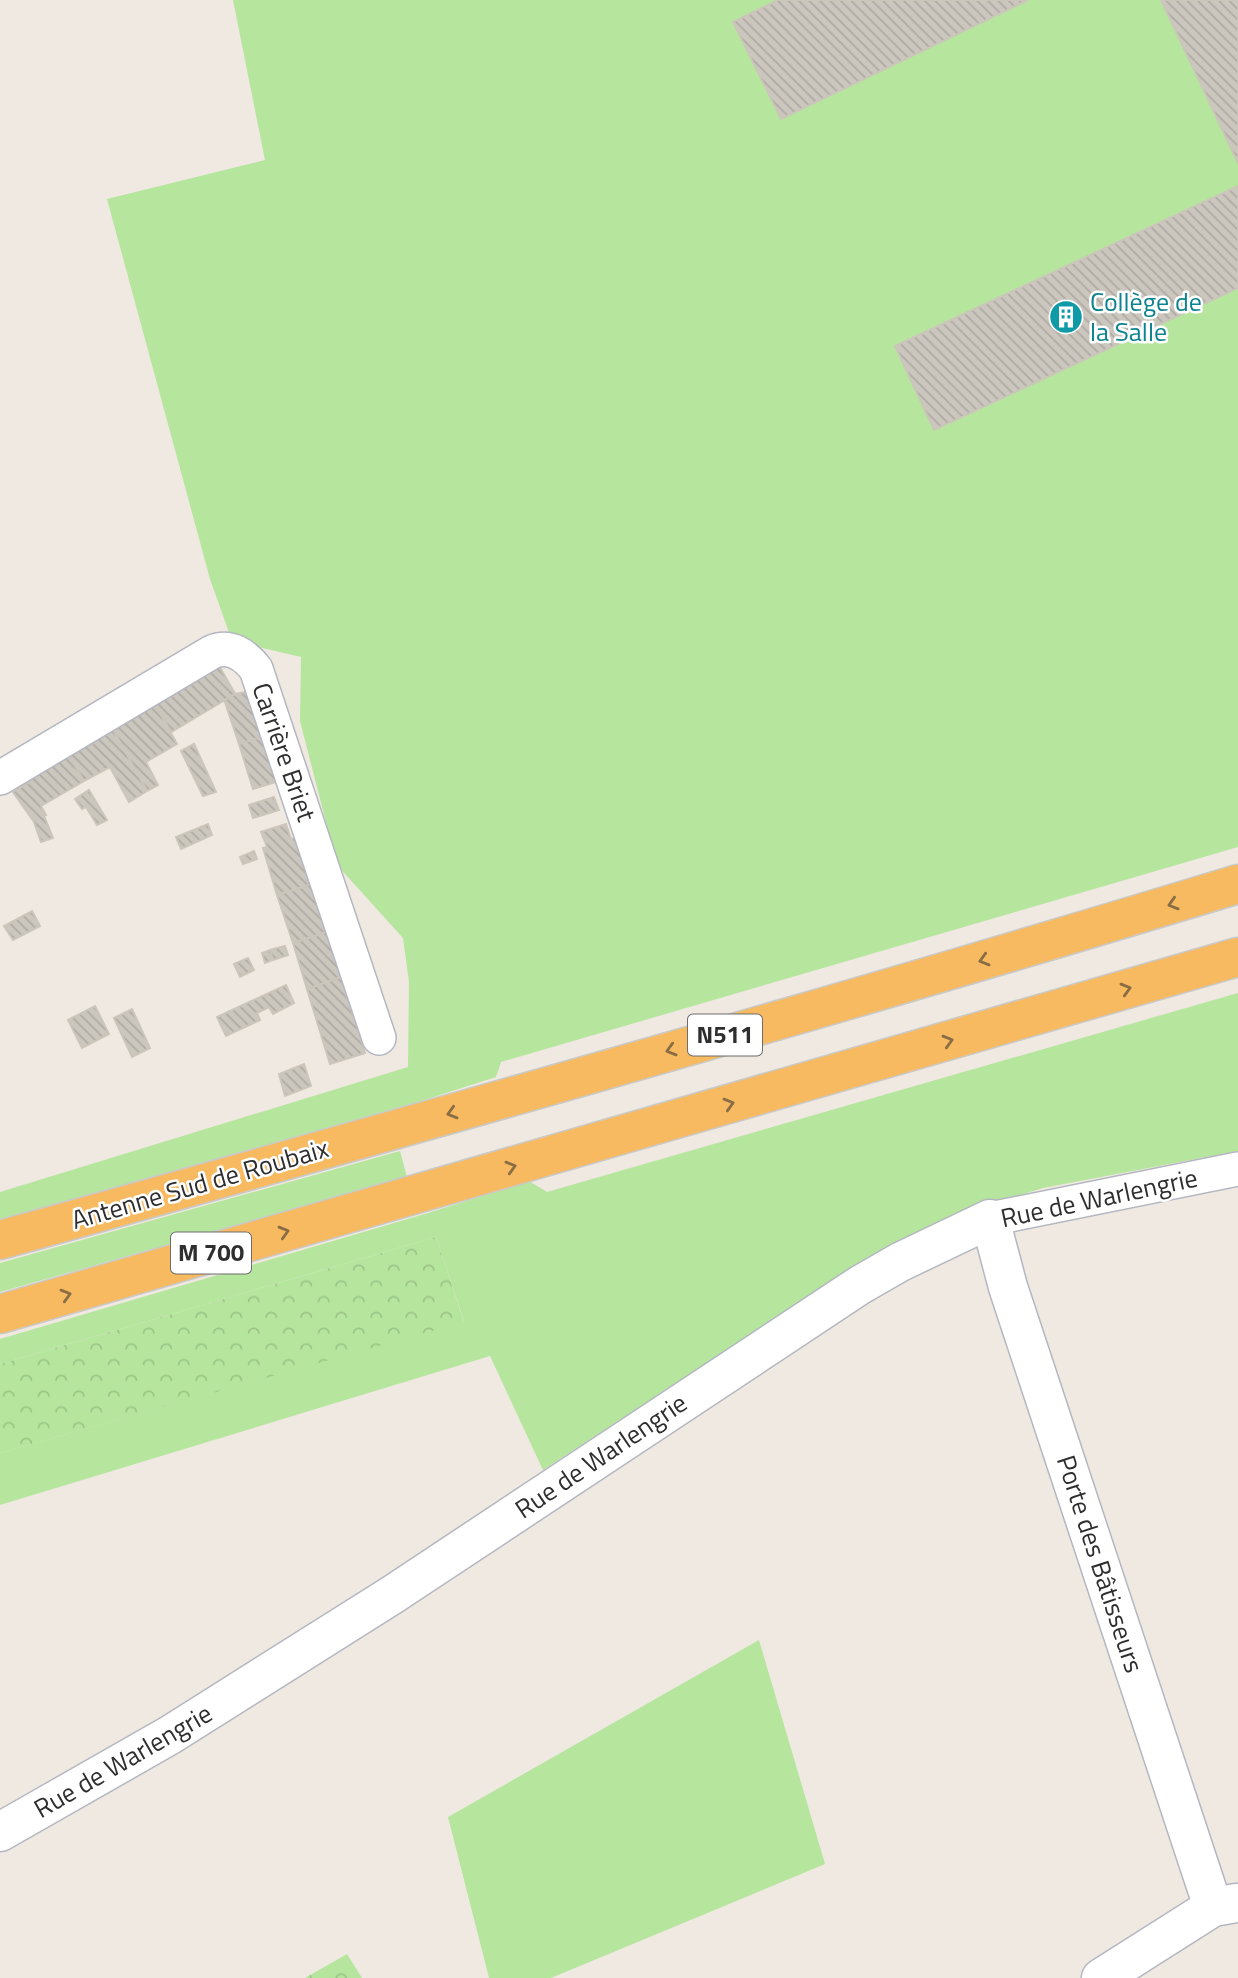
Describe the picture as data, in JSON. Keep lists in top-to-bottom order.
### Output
{
  "streets": {
    "highway": ["N511", "Antenne Sud de Roubaix", "M 700"],
    "street": ["Carrière Briet", "Rue de Warlengrie", "Porte des Bâtisseurs"]
  },
  "crossings": [
    ["N511", "Antenne Sud de Roubaix"],
    ["N511", "M 700"],
    ["Rue de Warlengrie", "Porte des Bâtisseurs"]
  ],
  "places": {
    "building": ["Collège de la Salle"]
  }
}
